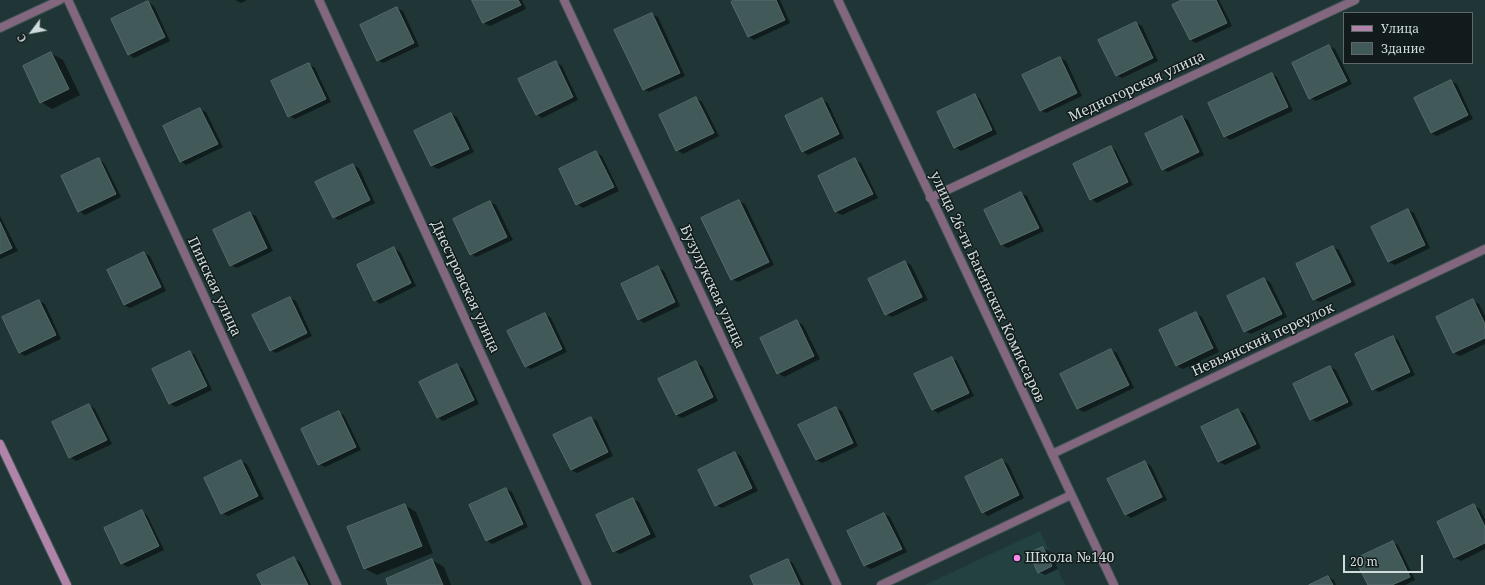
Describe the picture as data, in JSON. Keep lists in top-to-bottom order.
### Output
{
  "streets": {
    "street": [
      "Медногорская улица",
      "Пинская улица",
      "Днестровская улица",
      "Бузулукская улица",
      "улица 26-ти Бакинских Комиссаров",
      "Невьянский переулок"
    ]
  },
  "crossings": [
    ["Медногорская улица", "улица 26-ти Бакинских Комиссаров"],
    ["улица 26-ти Бакинских Комиссаров", "Невьянский переулок"]
  ],
  "places": ["Школа №140"],
  "legend": ["Улица", "Здание"],
  "scale_bar": "20 m",
  "north": "bottom left"
}
